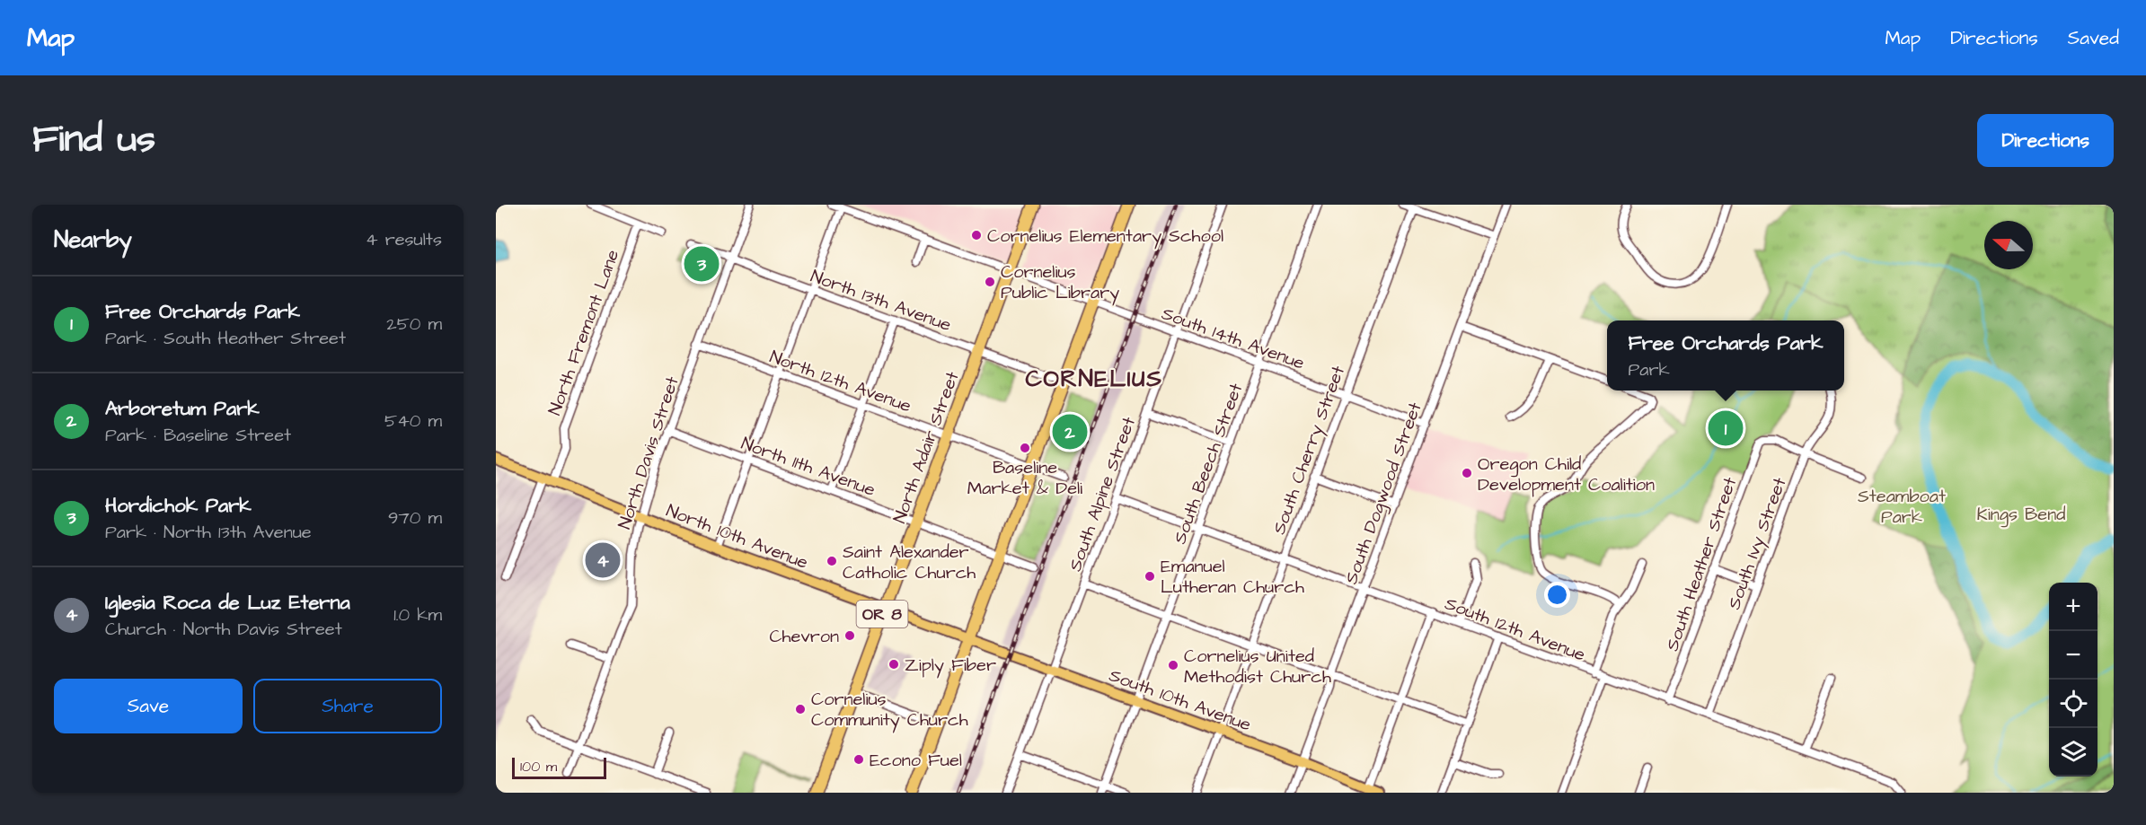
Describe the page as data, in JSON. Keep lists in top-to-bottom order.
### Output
{
  "streets": {
    "highway": ["North Adair Street", "OR 8"],
    "main road": ["North 10th Avenue", "South 10th Avenue"],
    "street": [
      "North 13th Avenue",
      "North Fremont Lane",
      "South 14th Avenue",
      "North 12th Avenue",
      "South Cherry Street",
      "North Davis Street",
      "South Beech Street",
      "North 11th Avenue",
      "South Dogwood Street",
      "South Alpine Street",
      "South Ivy Street",
      "South Heather Street",
      "South 12th Avenue"
    ]
  },
  "crossings": [
    ["North 13th Avenue", "North Adair Street"],
    ["North 13th Avenue", "North Davis Street"],
    ["North Fremont Lane", "North 10th Avenue"],
    ["South 14th Avenue", "North Adair Street"],
    ["South 14th Avenue", "South Cherry Street"],
    ["South 14th Avenue", "South Beech Street"],
    ["South 14th Avenue", "South Dogwood Street"],
    ["South 14th Avenue", "South Alpine Street"],
    ["North 12th Avenue", "North Adair Street"],
    ["North 12th Avenue", "North Davis Street"],
    ["North Adair Street", "North 11th Avenue"],
    ["North Adair Street", "North 10th Avenue"],
    ["South Cherry Street", "South 12th Avenue"],
    ["South Cherry Street", "South 10th Avenue"],
    ["North Davis Street", "North 11th Avenue"],
    ["North Davis Street", "North 10th Avenue"],
    ["South Beech Street", "South 12th Avenue"],
    ["South Beech Street", "South 10th Avenue"],
    ["South Dogwood Street", "South 12th Avenue"],
    ["South Dogwood Street", "South 10th Avenue"],
    ["South Alpine Street", "South 12th Avenue"],
    ["South Alpine Street", "South 10th Avenue"],
    ["North 10th Avenue", "South 10th Avenue"],
    ["South Ivy Street", "South Heather Street"],
    ["South Ivy Street", "South 12th Avenue"],
    ["South Heather Street", "South 12th Avenue"]
  ],
  "districts": ["CORNELIUS"],
  "parks": ["Steamboat Park", "Kings Bend"],
  "places": [
    "Cornelius Elementary School",
    "Cornelius Public Library",
    "Baseline Market & Deli",
    "Oregon Child Development Coalition",
    "Saint Alexander Catholic Church",
    "Emanuel Lutheran Church",
    "Chevron",
    "Ziply Fiber",
    "Cornelius United Methodist Church",
    "Cornelius Community Church",
    "Econo Fuel"
  ],
  "scale_bar": "100 m",
  "north": "left",
  "page": {
    "header": "Map",
    "nav": ["Map", "Directions", "Saved"],
    "title": "Find us",
    "buttons": [
      "Directions",
      ["Save", "Share"]
    ],
    "heading": ["Nearby", "4 results"],
    "pins": [
      "3",
      "1",
      "2",
      "4"
    ],
    "list": [
      {
        "mark": "1",
        "name": "Free Orchards Park",
        "note": "Park · South Heather Street",
        "value": "250 m"
      },
      {
        "mark": "2",
        "name": "Arboretum Park",
        "note": "Park · Baseline Street",
        "value": "540 m"
      },
      {
        "mark": "3",
        "name": "Hordichok Park",
        "note": "Park · North 13th Avenue",
        "value": "970 m"
      },
      {
        "mark": "4",
        "name": "Iglesia Roca de Luz Eterna",
        "note": "Church · North Davis Street",
        "value": "1.0 km"
      }
    ],
    "popup": ["Free Orchards Park", "Park"],
    "map_buttons": ["+", "−"],
    "scale": "100 m"
  }
}
